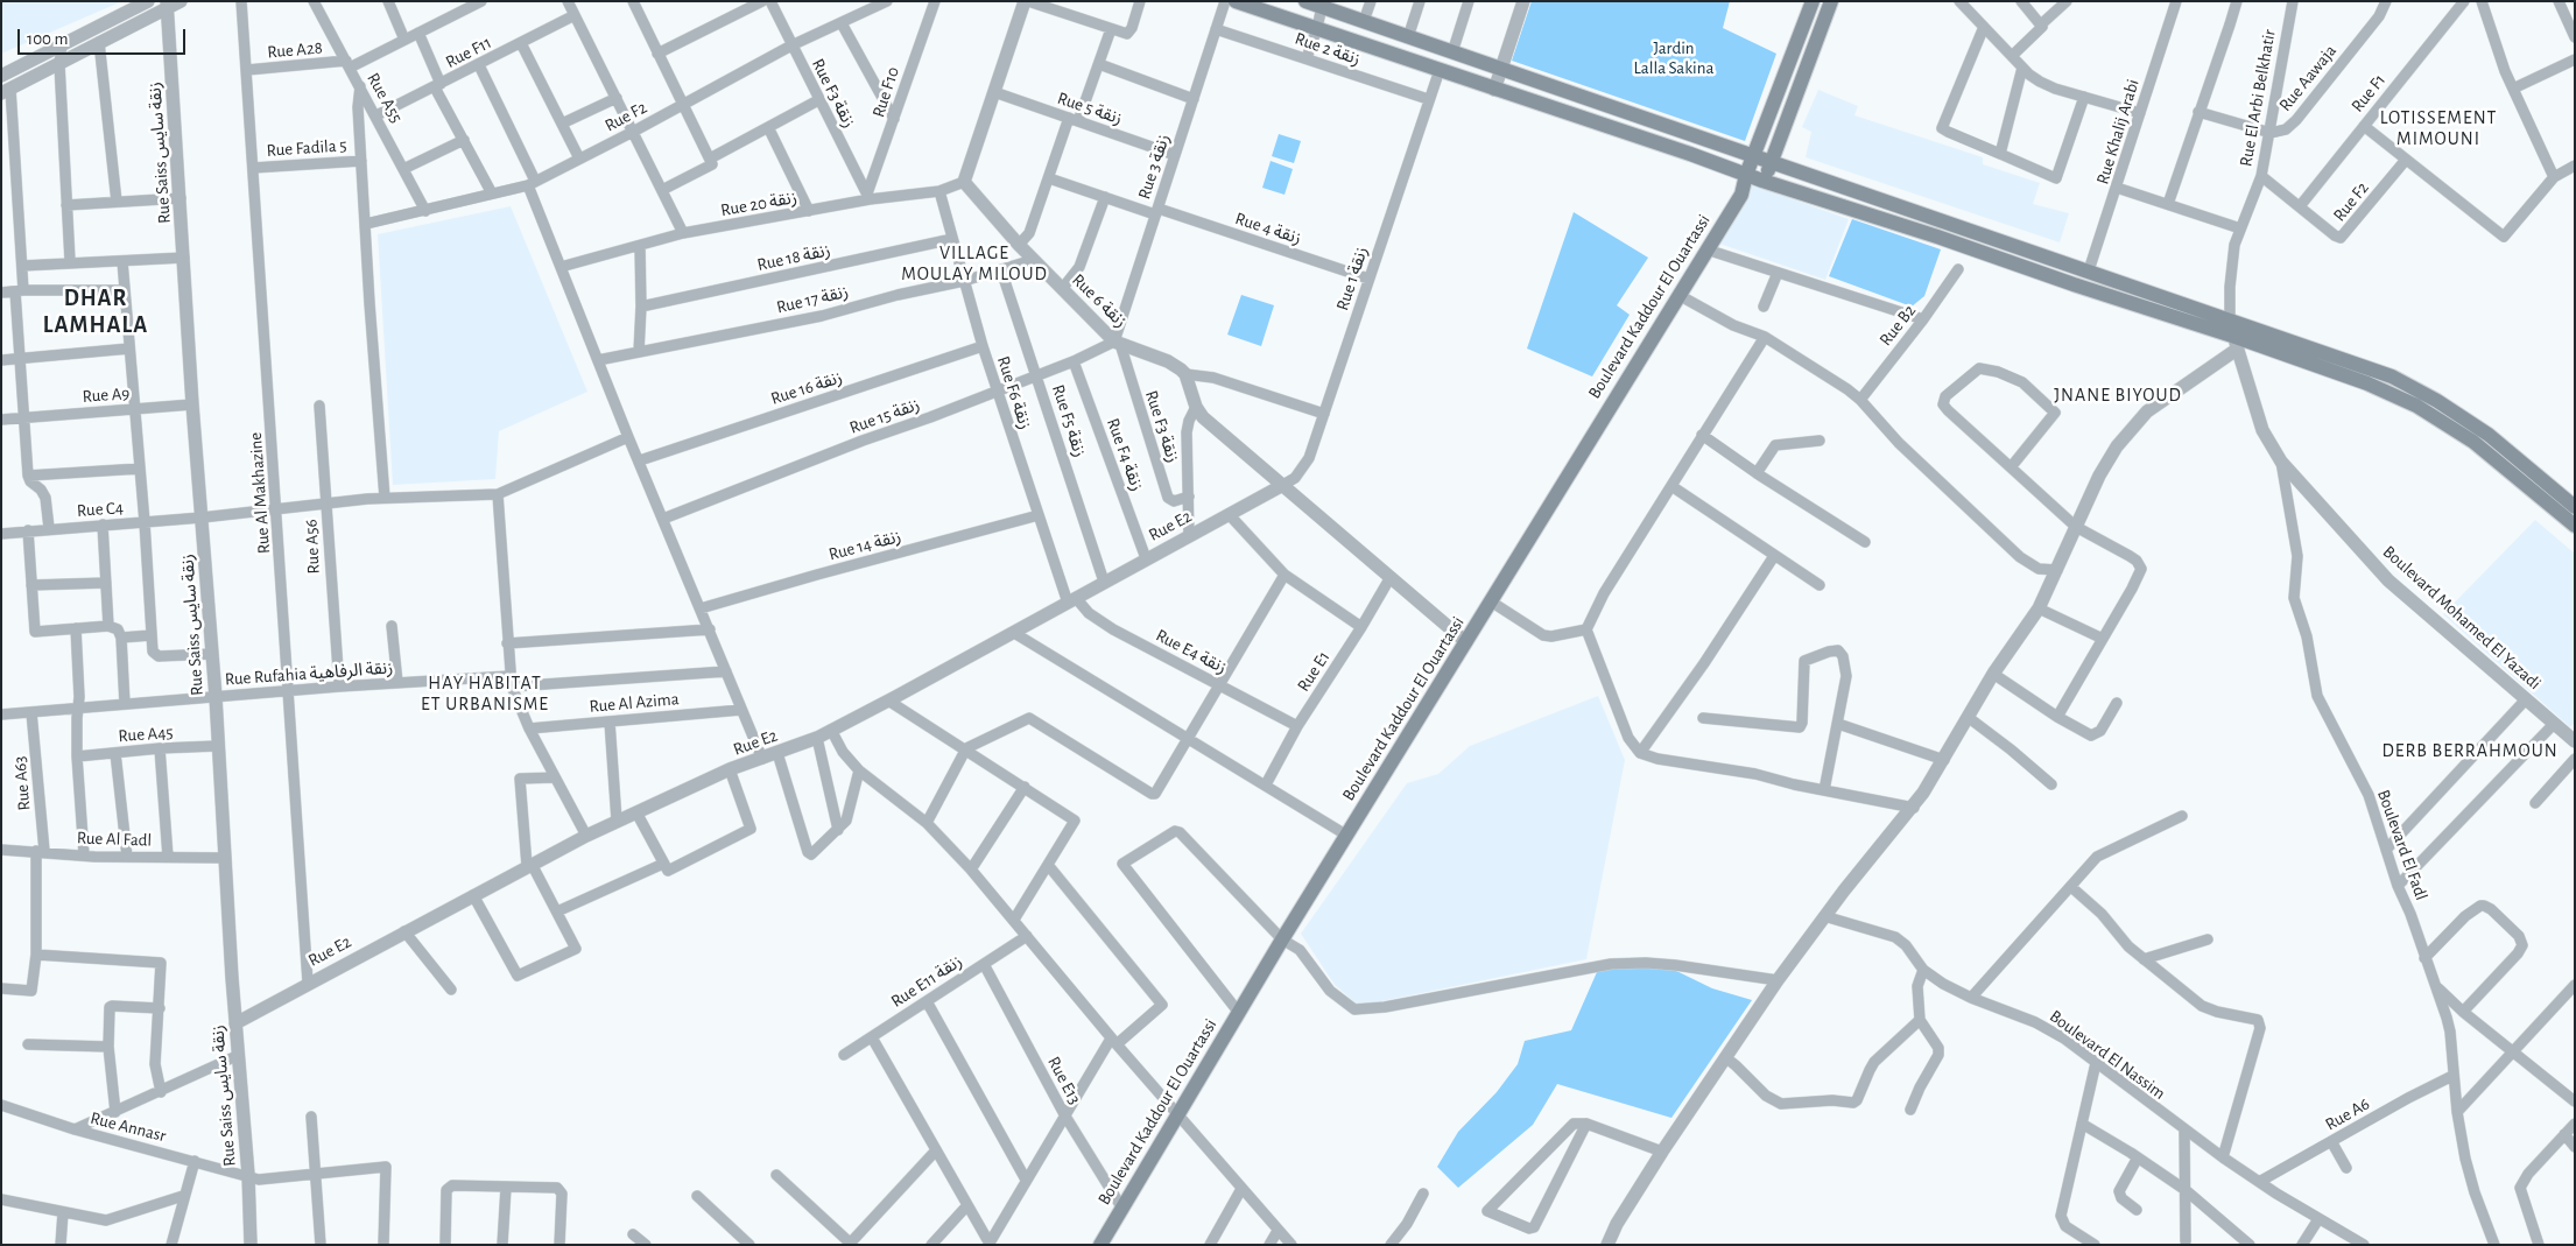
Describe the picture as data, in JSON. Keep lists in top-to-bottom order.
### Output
{
  "streets": {
    "main road": ["Boulevard Kaddour El Ouartassi"],
    "street": [
      "Rue 2 زنقة",
      "Rue A28",
      "Rue F11",
      "Rue Aawaja",
      "Rue F10",
      "Rue F3 زنقة",
      "Rue F1",
      "Rue A55",
      "Rue El Arbi Belkhatir",
      "Rue 5 زنقة",
      "Rue F2",
      "Rue Khalij Arabi",
      "Rue Fadila 5",
      "Rue Saiss زنقة سايس",
      "Rue 3 زنقة",
      "Rue 20 زنقة",
      "Rue 4 زنقة",
      "Rue 18 زنقة",
      "Rue 1 زنقة",
      "Rue 17 زنقة",
      "Rue 6 زنقة",
      "Rue B2",
      "Rue 16 زنقة",
      "Rue F6 زنقة",
      "Rue A9",
      "Rue 15 زنقة",
      "Rue F5 زنقة",
      "Rue F4 زنقة",
      "Rue Al Makhazine",
      "Rue C4",
      "Rue E2",
      "Rue 14 زنقة",
      "Rue A56",
      "Boulevard Mohamed El Yazadi",
      "Rue E4 زنقة",
      "Rue E1",
      "Rue Rufahia زنقة الرفاهية",
      "Rue Al Azima",
      "Rue A45",
      "Rue A63",
      "Rue Al Fadl",
      "Boulevard El Fadl",
      "Rue E11 زنقة",
      "Boulevard El Nassim",
      "Rue E13",
      "Rue A6",
      "Rue Annasr"
    ]
  },
  "crossings": [
    ["Rue 2 زنقة", "Rue 3 زنقة"],
    ["Rue 2 زنقة", "Rue 1 زنقة"],
    ["Rue A28", "Rue A55"],
    ["Rue A28", "Rue Al Makhazine"],
    ["Rue F11", "Rue A55"],
    ["Rue Aawaja", "Rue El Arbi Belkhatir"],
    ["Rue F10", "Rue F3 زنقة"],
    ["Rue F10", "Rue 20 زنقة"],
    ["Rue F3 زنقة", "Rue F2"],
    ["Rue F3 زنقة", "Rue 3 زنقة"],
    ["Rue F3 زنقة", "Rue 20 زنقة"],
    ["Rue F3 زنقة", "Rue 6 زنقة"],
    ["Rue F3 زنقة", "Rue 15 زنقة"],
    ["Rue F1", "Rue F2"],
    ["Rue A55", "Rue F2"],
    ["Rue El Arbi Belkhatir", "Rue F2"],
    ["Rue El Arbi Belkhatir", "Boulevard Mohamed El Yazadi"],
    ["Rue 5 زنقة", "Rue 3 زنقة"],
    ["Rue Fadila 5", "Rue Al Makhazine"],
    ["Rue Saiss زنقة سايس", "Rue A9"],
    ["Rue Saiss زنقة سايس", "Rue C4"],
    ["Rue Saiss زنقة سايس", "Rue E2"],
    ["Rue Saiss زنقة سايس", "Rue Rufahia زنقة الرفاهية"],
    ["Rue Saiss زنقة سايس", "Rue A45"],
    ["Rue Saiss زنقة سايس", "Rue Al Fadl"],
    ["Rue Saiss زنقة سايس", "Rue Annasr"],
    ["Rue 3 زنقة", "Rue 4 زنقة"],
    ["Rue 3 زنقة", "Rue 6 زنقة"],
    ["Rue 3 زنقة", "Rue 15 زنقة"],
    ["Rue 20 زنقة", "Rue 6 زنقة"],
    ["Rue 20 زنقة", "Rue F6 زنقة"],
    ["Rue 4 زنقة", "Rue 1 زنقة"],
    ["Rue 18 زنقة", "Rue F6 زنقة"],
    ["Rue 1 زنقة", "Rue E2"],
    ["Rue 17 زنقة", "Rue 6 زنقة"],
    ["Rue 17 زنقة", "Rue F6 زنقة"],
    ["Rue 17 زنقة", "Rue F5 زنقة"],
    ["Rue 6 زنقة", "Rue 15 زنقة"],
    ["Boulevard Kaddour El Ouartassi", "Rue E13"],
    ["Rue 16 زنقة", "Rue F6 زنقة"],
    ["Rue F6 زنقة", "Rue 15 زنقة"],
    ["Rue F6 زنقة", "Rue E2"],
    ["Rue F6 زنقة", "Rue 14 زنقة"],
    ["Rue F6 زنقة", "Rue E4 زنقة"],
    ["Rue 15 زنقة", "Rue F5 زنقة"],
    ["Rue 15 زنقة", "Rue F4 زنقة"],
    ["Rue F5 زنقة", "Rue E2"],
    ["Rue F4 زنقة", "Rue E2"],
    ["Rue Al Makhazine", "Rue C4"],
    ["Rue Al Makhazine", "Rue E2"],
    ["Rue Al Makhazine", "Rue Rufahia زنقة الرفاهية"],
    ["Rue C4", "Rue A56"],
    ["Rue E2", "Rue E4 زنقة"],
    ["Rue A56", "Rue Rufahia زنقة الرفاهية"],
    ["Boulevard Mohamed El Yazadi", "Boulevard El Fadl"],
    ["Rue E4 زنقة", "Rue E1"],
    ["Rue Rufahia زنقة الرفاهية", "Rue A63"],
    ["Rue A63", "Rue Al Fadl"],
    ["Boulevard El Fadl", "Rue A6"],
    ["Rue E11 زنقة", "Rue E13"],
    ["Boulevard El Nassim", "Rue A6"]
  ],
  "districts": [
    "LOTISSEMENT MIMOUNI",
    "VILLAGE MOULAY MILOUD",
    "DHAR LAMHALA",
    "JNANE BIYOUD",
    "HAY HABITAT ET URBANISME",
    "DERB BERRAHMOUN"
  ],
  "parks": ["Jardin Lalla Sakina"],
  "scale_bar": "100 m"
}
